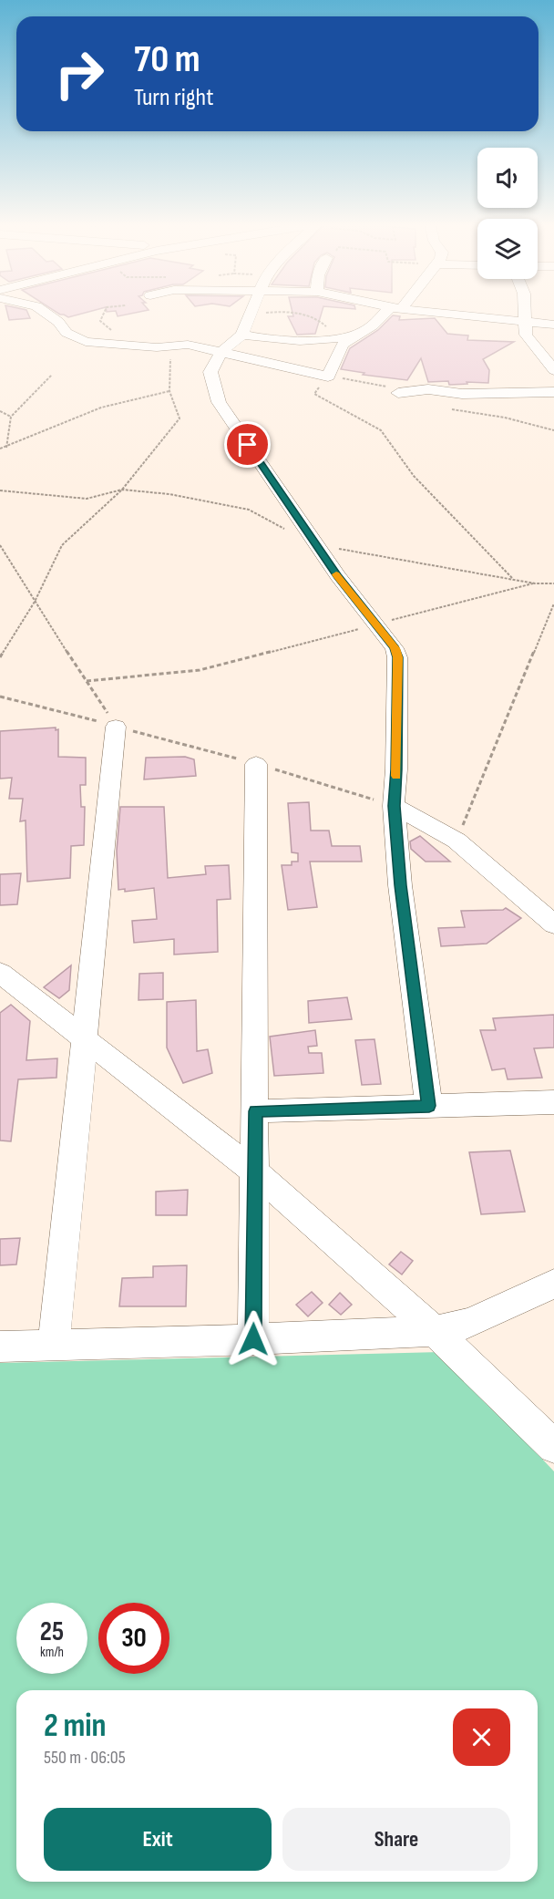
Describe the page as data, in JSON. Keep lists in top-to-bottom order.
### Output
{
  "page": {
    "turn": ["70 m", "Turn right"],
    "speed": "25 km/h",
    "limit": "30",
    "heading": ["2 min", "550 m · 06:05"],
    "buttons": ["Exit", "Share"]
  }
}
